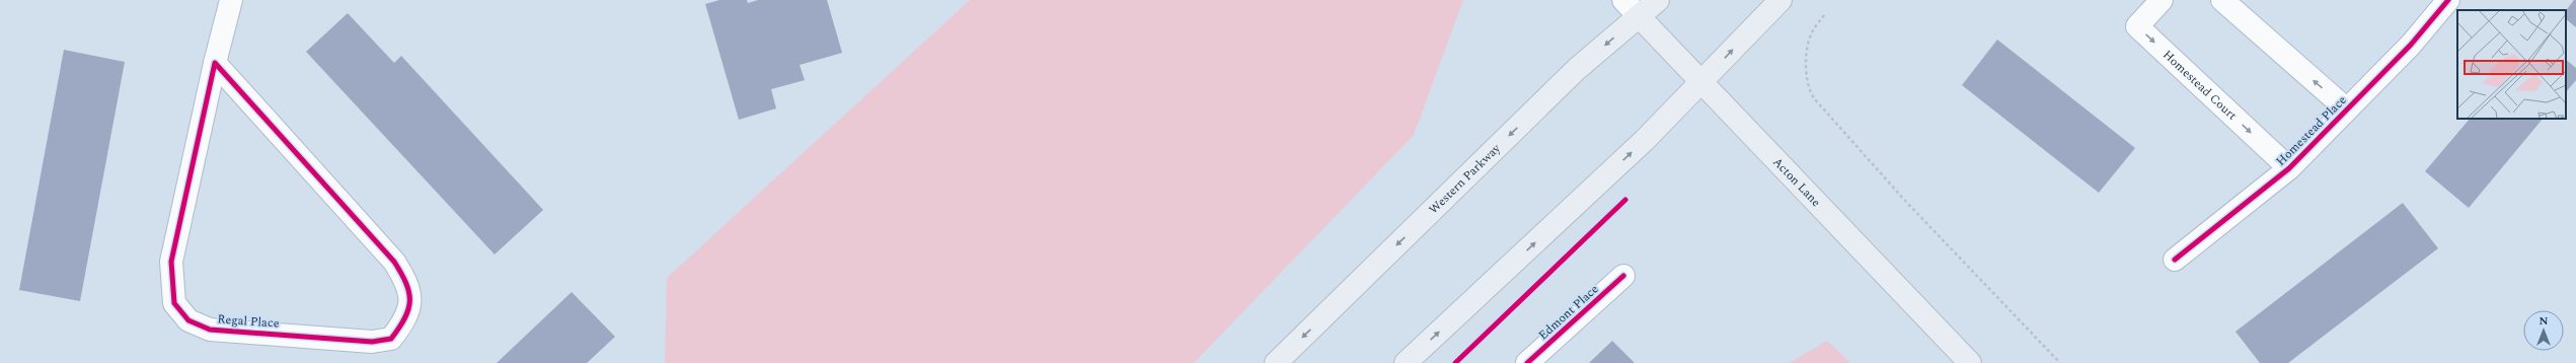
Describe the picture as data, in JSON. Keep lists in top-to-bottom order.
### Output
{
  "streets": {
    "main road": ["Western Parkway", "Acton Lane"],
    "street": [
      "Homestead Court",
      "Homestead Place",
      "Edmont Place",
      "Regal Place"
    ]
  },
  "crossings": [
    ["Homestead Court", "Homestead Place"],
    ["Western Parkway", "Acton Lane"]
  ],
  "north": "top"
}
